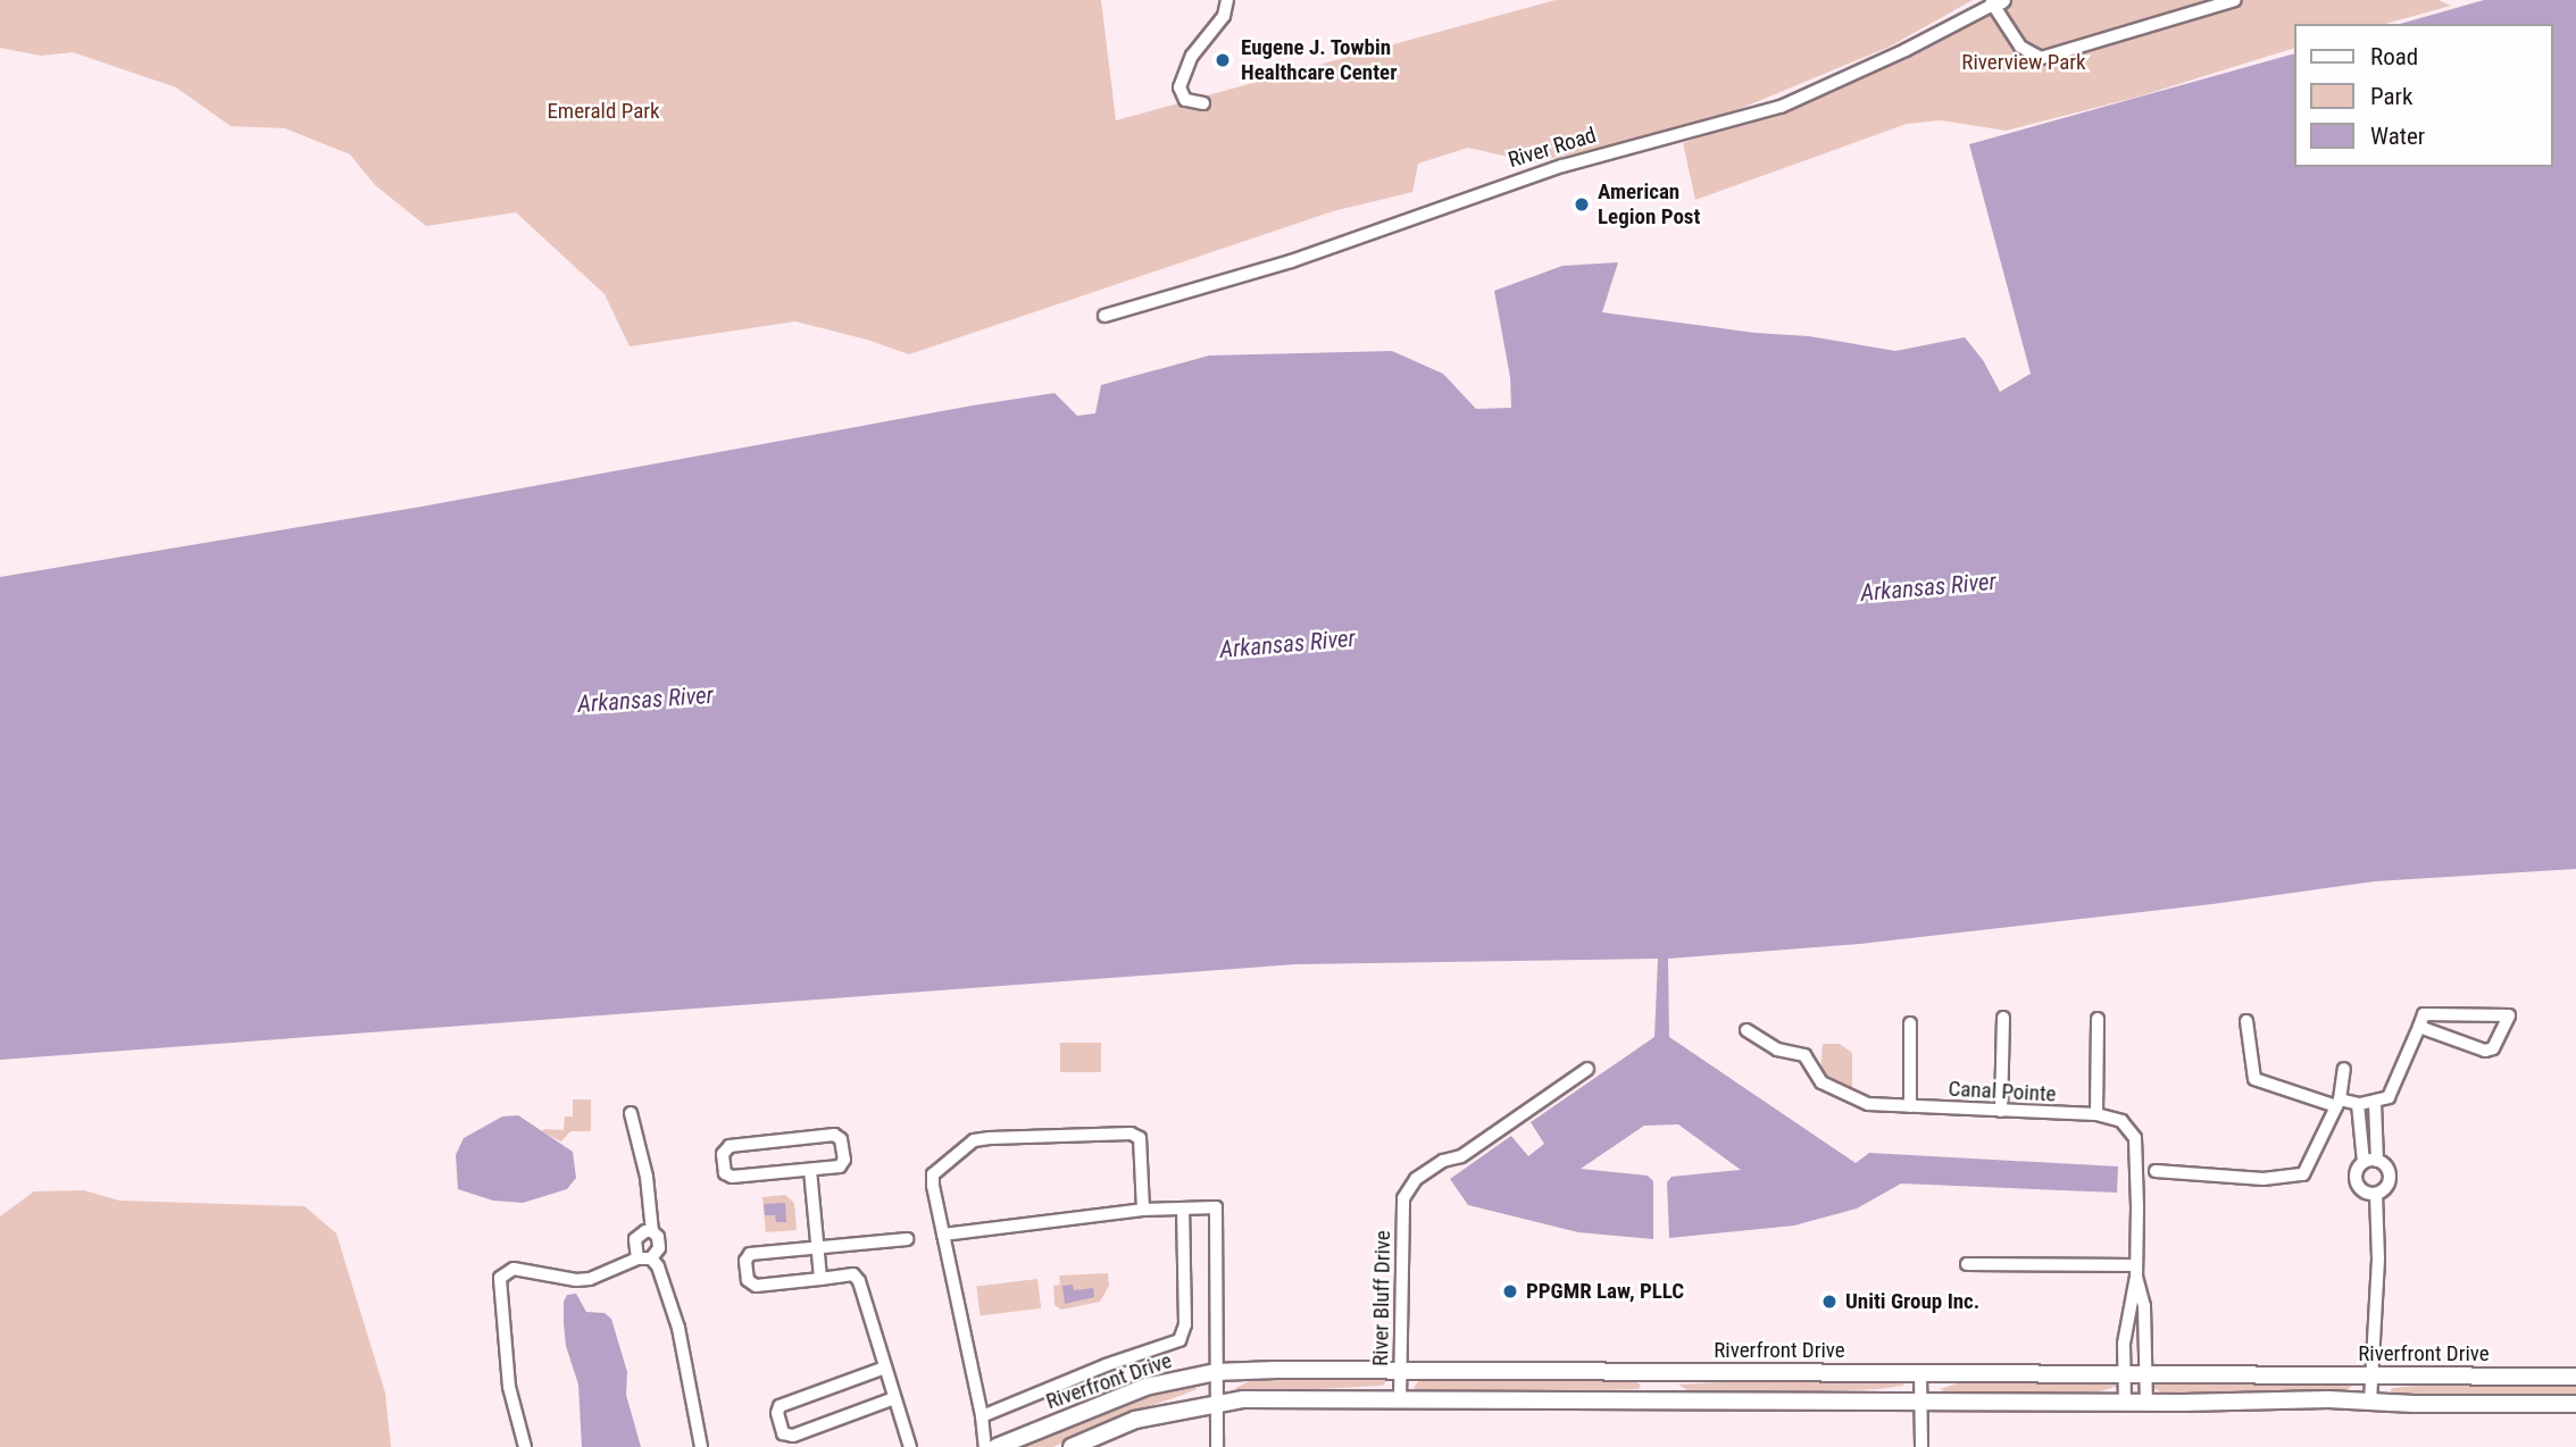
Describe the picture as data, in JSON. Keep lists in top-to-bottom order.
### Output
{
  "streets": {
    "street": [
      "River Road",
      "Canal Pointe",
      "River Bluff Drive",
      "Riverfront Drive"
    ]
  },
  "crossings": [
    ["Canal Pointe", "Riverfront Drive"],
    ["River Bluff Drive", "Riverfront Drive"]
  ],
  "water": ["Arkansas River"],
  "parks": ["Riverview Park", "Emerald Park"],
  "places": [
    "Eugene J. Towbin Healthcare Center",
    "American Legion Post",
    "PPGMR Law, PLLC",
    "Uniti Group Inc."
  ],
  "legend": ["Road", "Park", "Water"]
}
